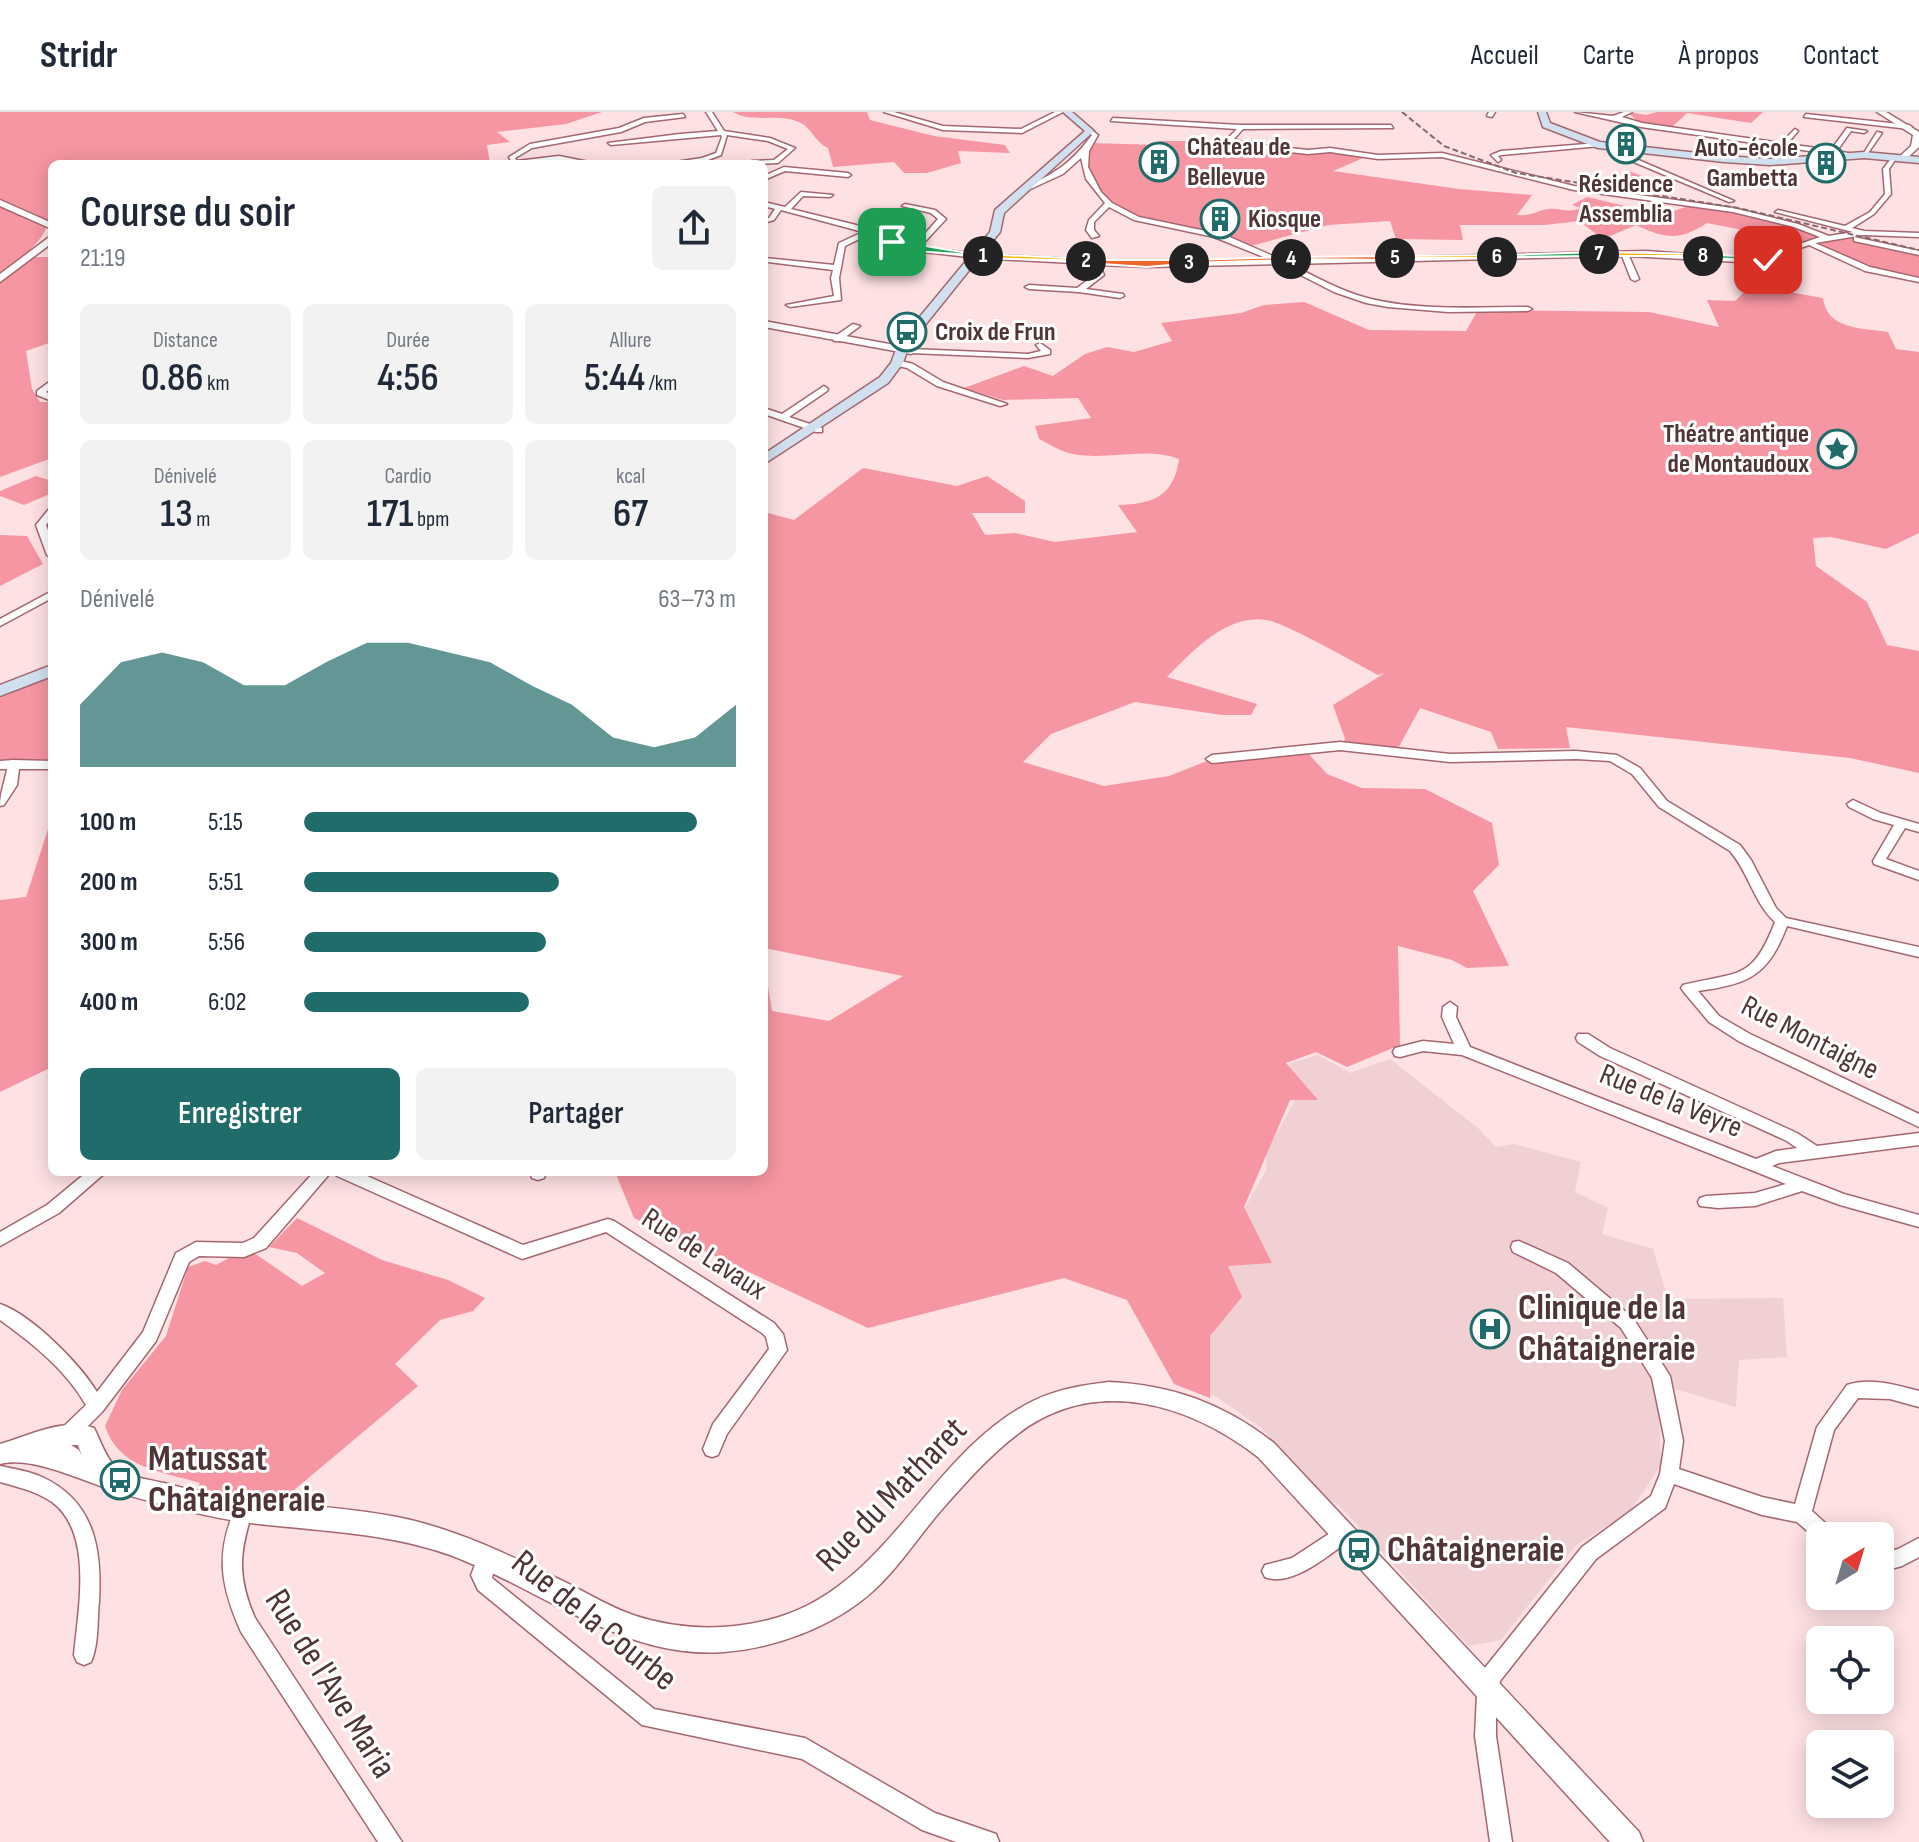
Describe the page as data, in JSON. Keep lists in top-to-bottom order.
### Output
{
  "streets": {
    "street": [
      "Rue Montaigne",
      "Rue de la Veyre",
      "Rue de Lavaux",
      "Rue du Matharet",
      "Rue de la Courbe",
      "Rue de l'Ave Maria"
    ]
  },
  "crossings": [
    ["Rue du Matharet", "Rue de la Courbe"],
    ["Rue du Matharet", "Rue de l'Ave Maria"]
  ],
  "places": {
    "building": [
      "Résidence Assemblia",
      "Château de Bellevue",
      "Auto-école Gambetta",
      "Kiosque"
    ],
    "bus stop": ["Croix de Frun", "Matussat Châtaigneraie", "Châtaigneraie"],
    "place": ["Théatre antique de Montaudoux"],
    "hospital": ["Clinique de la Châtaigneraie"]
  },
  "north": "top right",
  "page": {
    "header": "Stridr",
    "nav": [
      "Accueil",
      "Carte",
      "À propos",
      "Contact"
    ],
    "heading": ["Course du soir", "21:19"],
    "pins": [
      "7",
      "1",
      "8",
      "6",
      "5",
      "4",
      "2",
      "3"
    ],
    "stats": [
      ["Distance", "0.86 km"],
      ["Durée", "4:56"],
      ["Allure", "5:44 /km"],
      ["Dénivelé", "13 m"],
      ["Cardio", "171 bpm"],
      ["kcal", "67"]
    ],
    "chart": ["Dénivelé", "63–73 m"],
    "list": [
      {
        "name": "100 m",
        "note": "5:15"
      },
      {
        "name": "200 m",
        "note": "5:51"
      },
      {
        "name": "300 m",
        "note": "5:56"
      },
      {
        "name": "400 m",
        "note": "6:02"
      }
    ],
    "buttons": ["Enregistrer", "Partager"]
  }
}
